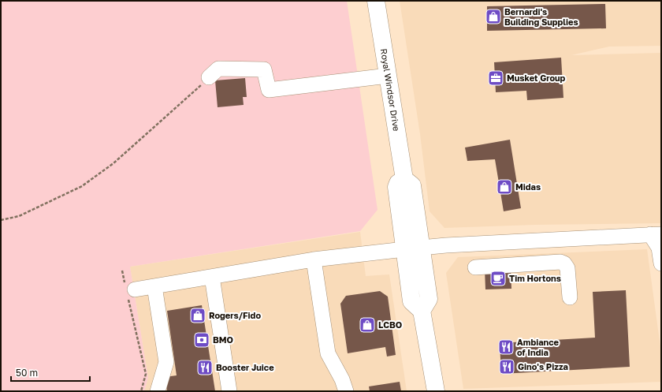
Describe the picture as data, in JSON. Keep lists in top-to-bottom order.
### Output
{
  "streets": {
    "main road": ["Royal Windsor Drive"]
  },
  "places": {
    "shop": [
      "Bernardi's Building Supplies",
      "Midas",
      "Rogers/Fido",
      "LCBO"
    ],
    "office": ["Musket Group"],
    "cafe": ["Tim Hortons"],
    "bank": ["BMO"],
    "restaurant": ["Ambiance of India", "Gino's Pizza", "Booster Juice"]
  },
  "scale_bar": "50 m"
}
